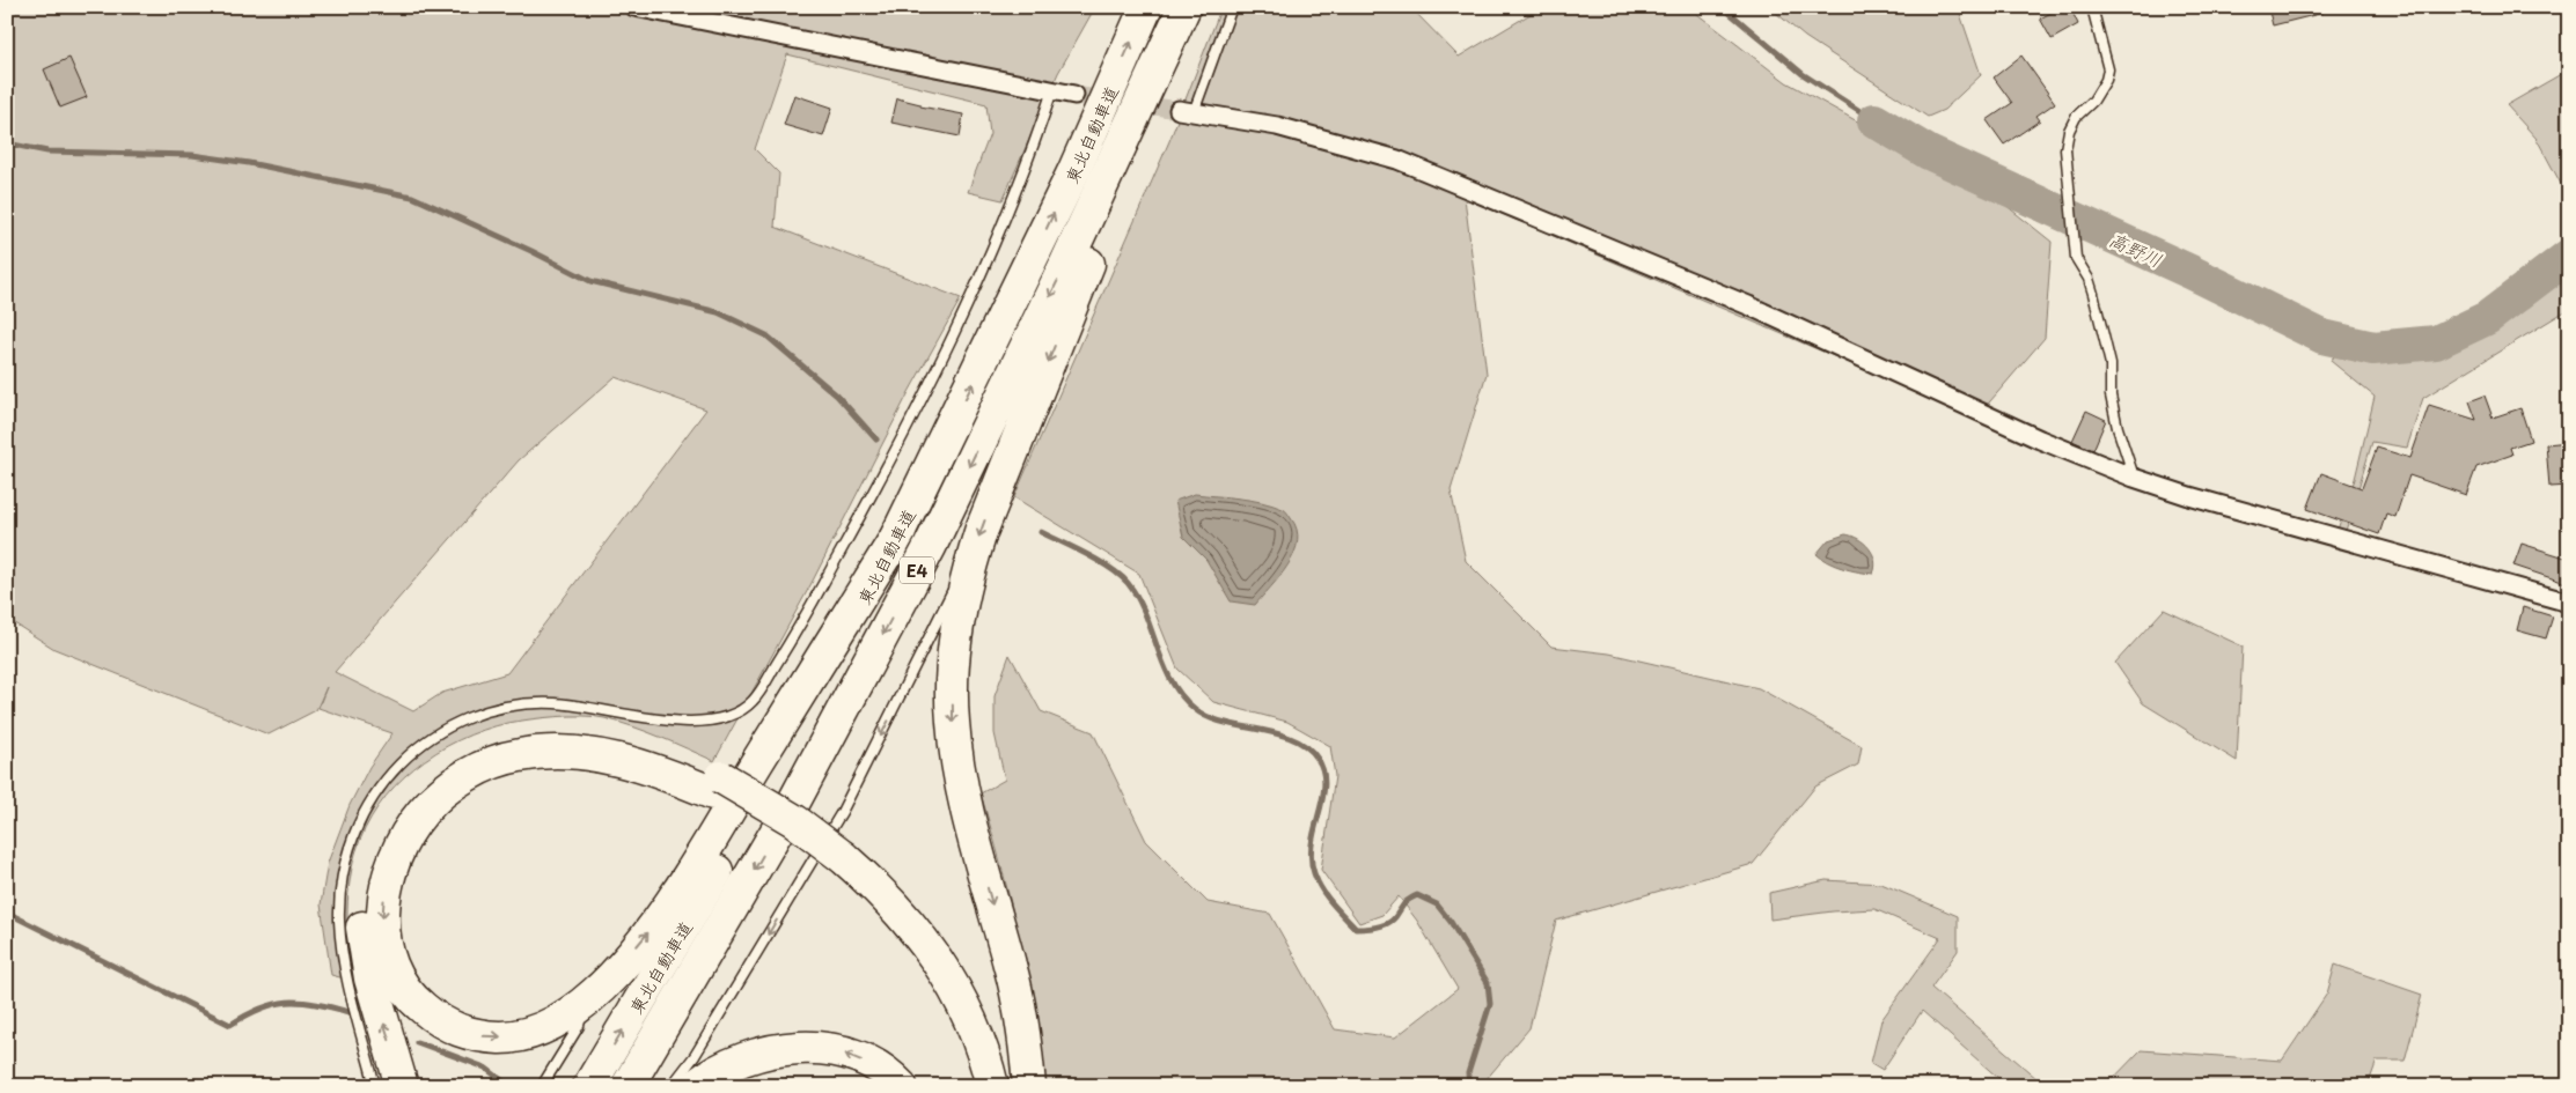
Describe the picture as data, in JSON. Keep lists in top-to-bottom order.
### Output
{
  "streets": {
    "highway": ["東北自動車道", "E4"]
  },
  "water": ["高野川"]
}
